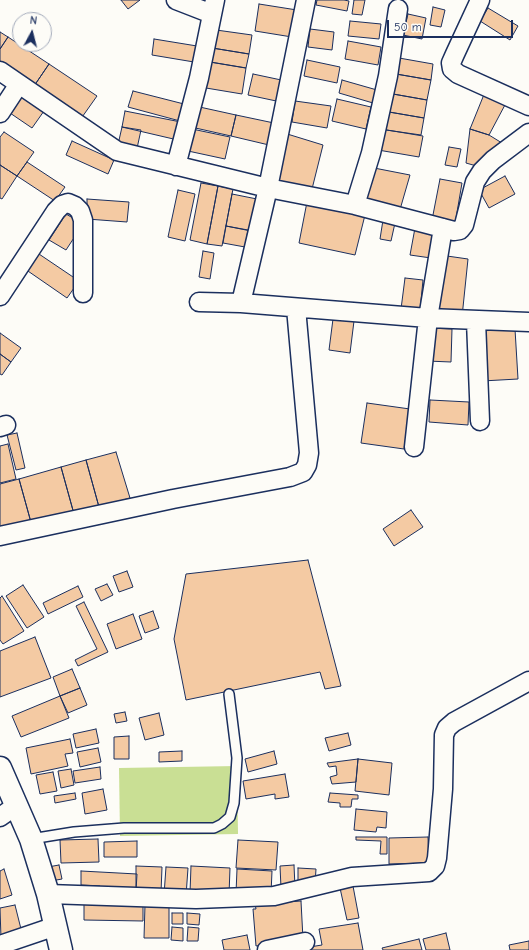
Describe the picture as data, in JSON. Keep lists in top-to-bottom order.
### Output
{
  "scale_bar": "50 m",
  "north": "top"
}
